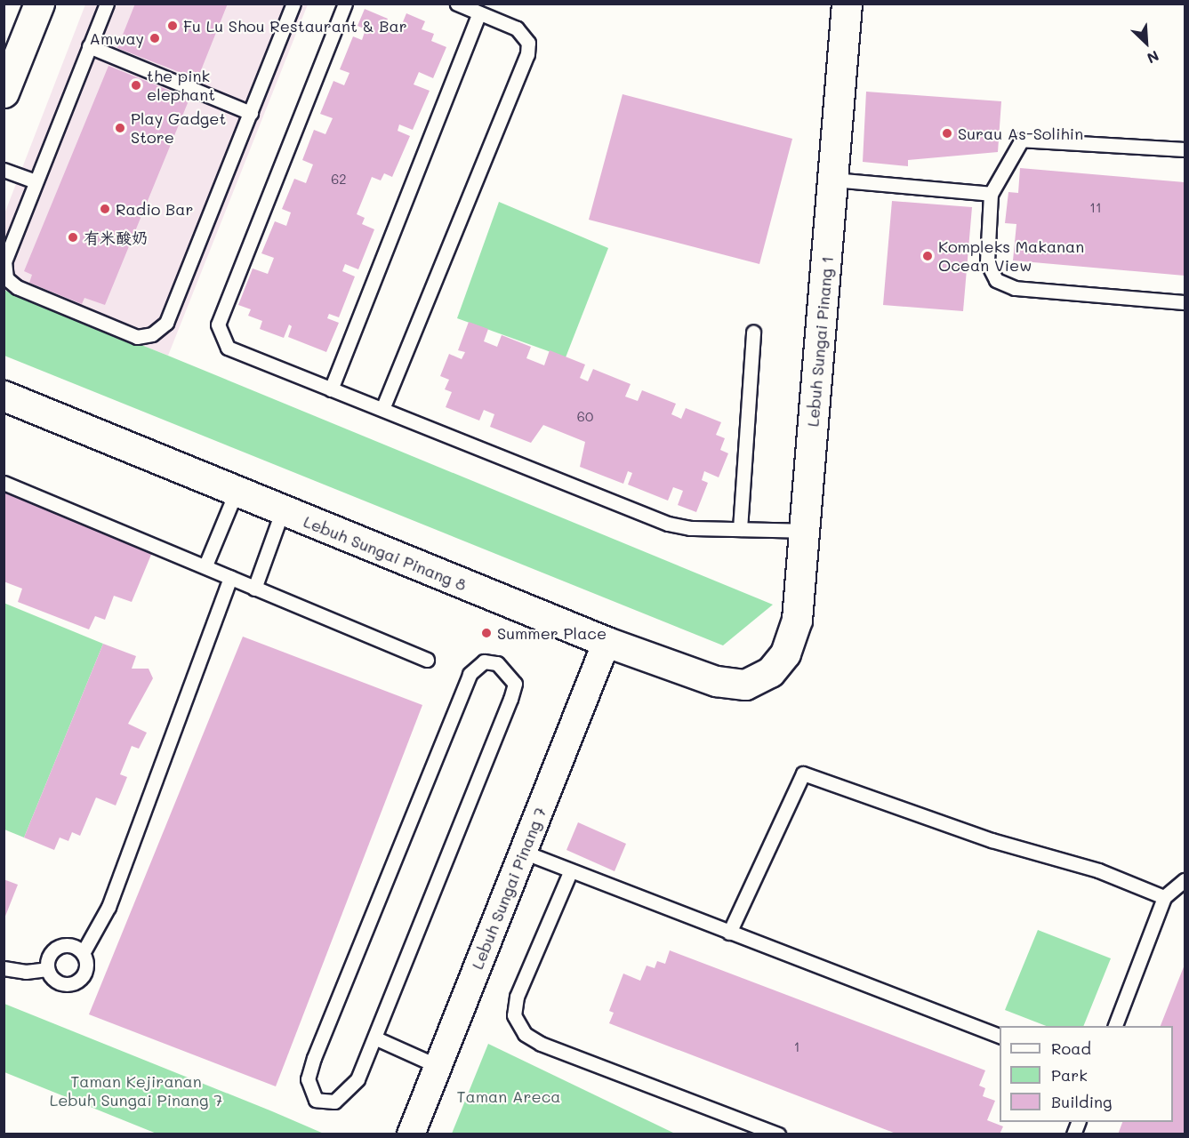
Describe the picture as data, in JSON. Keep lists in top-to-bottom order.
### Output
{
  "streets": {
    "street": ["Lebuh Sungai Pinang 1", "Lebuh Sungai Pinang 8", "Lebuh Sungai Pinang 7"]
  },
  "crossings": [
    ["Lebuh Sungai Pinang 1", "Lebuh Sungai Pinang 8"],
    ["Lebuh Sungai Pinang 8", "Lebuh Sungai Pinang 7"]
  ],
  "parks": ["Taman Kejiranan Lebuh Sungai Pinang 7", "Taman Areca"],
  "places": [
    "Fu Lu Shou Restaurant & Bar",
    "Amway",
    "the pink elephant",
    "Play Gadget Store",
    "Surau As-Solihin",
    "Radio Bar",
    "有米酸奶",
    "Kompleks Makanan Ocean View",
    "Summer Place"
  ],
  "house_numbers": [
    "62",
    "11",
    "60",
    "1"
  ],
  "legend": ["Road", "Park", "Building"],
  "north": "bottom right"
}
